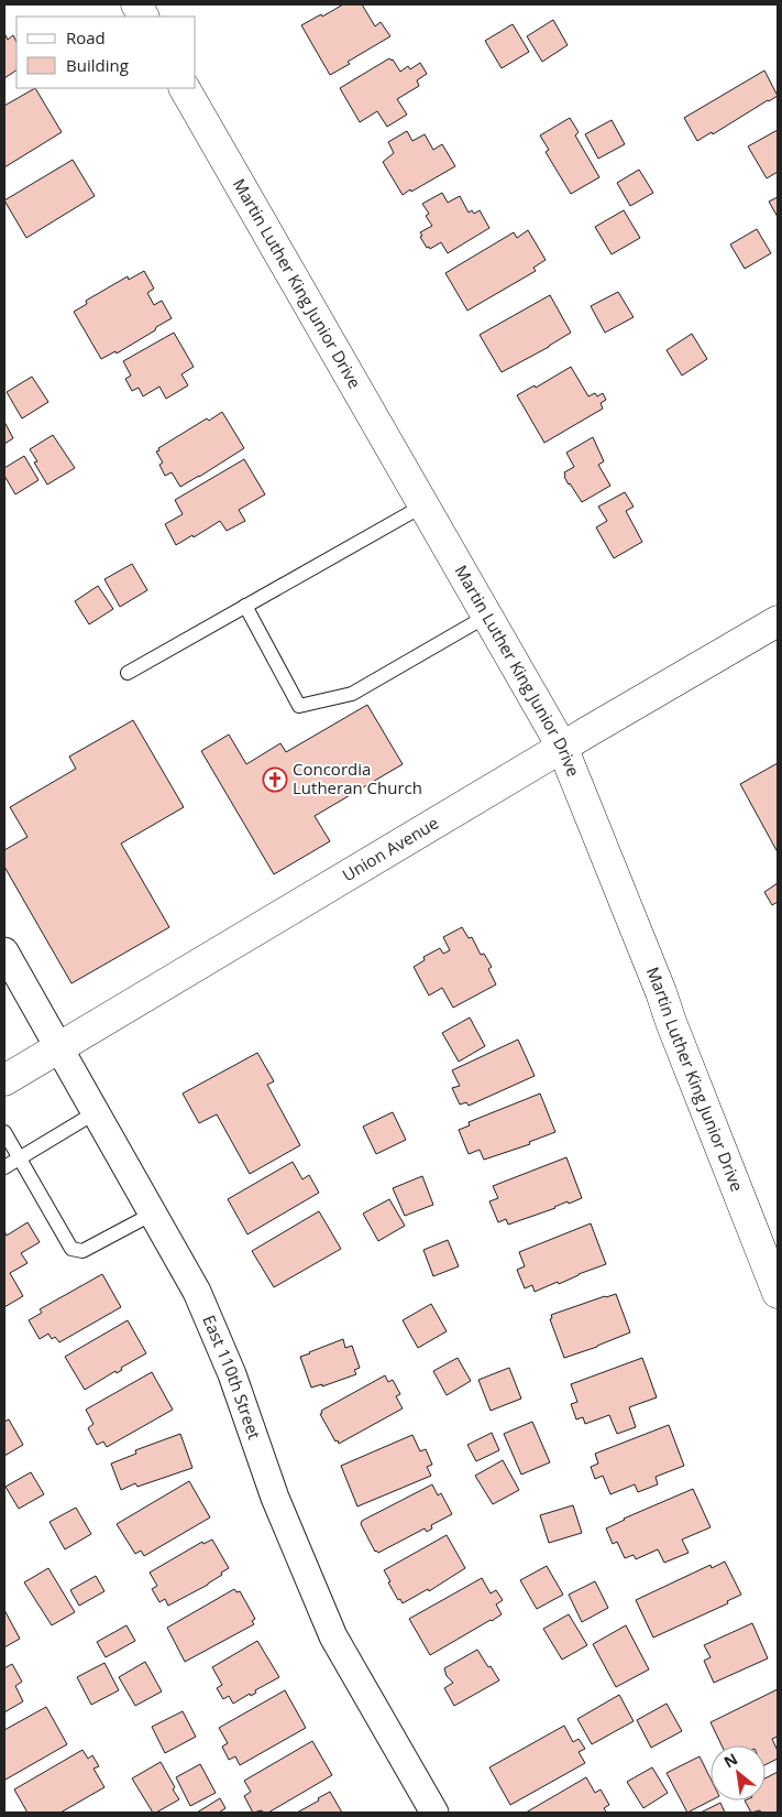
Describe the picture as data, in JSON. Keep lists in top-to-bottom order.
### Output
{
  "streets": {
    "street": ["Martin Luther King Junior Drive", "Union Avenue", "East 110th Street"]
  },
  "crossings": [
    ["Martin Luther King Junior Drive", "Union Avenue"],
    ["Union Avenue", "East 110th Street"]
  ],
  "places": {
    "church": ["Concordia Lutheran Church"]
  },
  "legend": ["Road", "Building"],
  "north": "top left"
}
